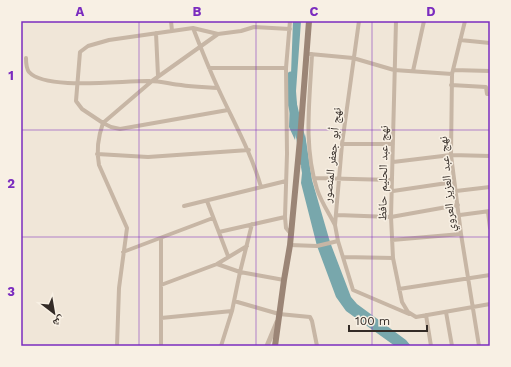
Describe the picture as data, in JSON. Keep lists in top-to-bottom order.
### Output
{
  "streets": {
    "street": ["نهج أبو جعفر المنصور", "نهج عبد الحليم حافظ", "نهج عبد العزيز العروي"]
  },
  "crossings": [
    ["نهج أبو جعفر المنصور", "نهج عبد الحليم حافظ"]
  ],
  "scale_bar": "100 m",
  "north": "bottom right",
  "grid": {
    "columns": [
      "A",
      "B",
      "C",
      "D"
    ],
    "rows": ["1", "2", "3"]
  }
}
